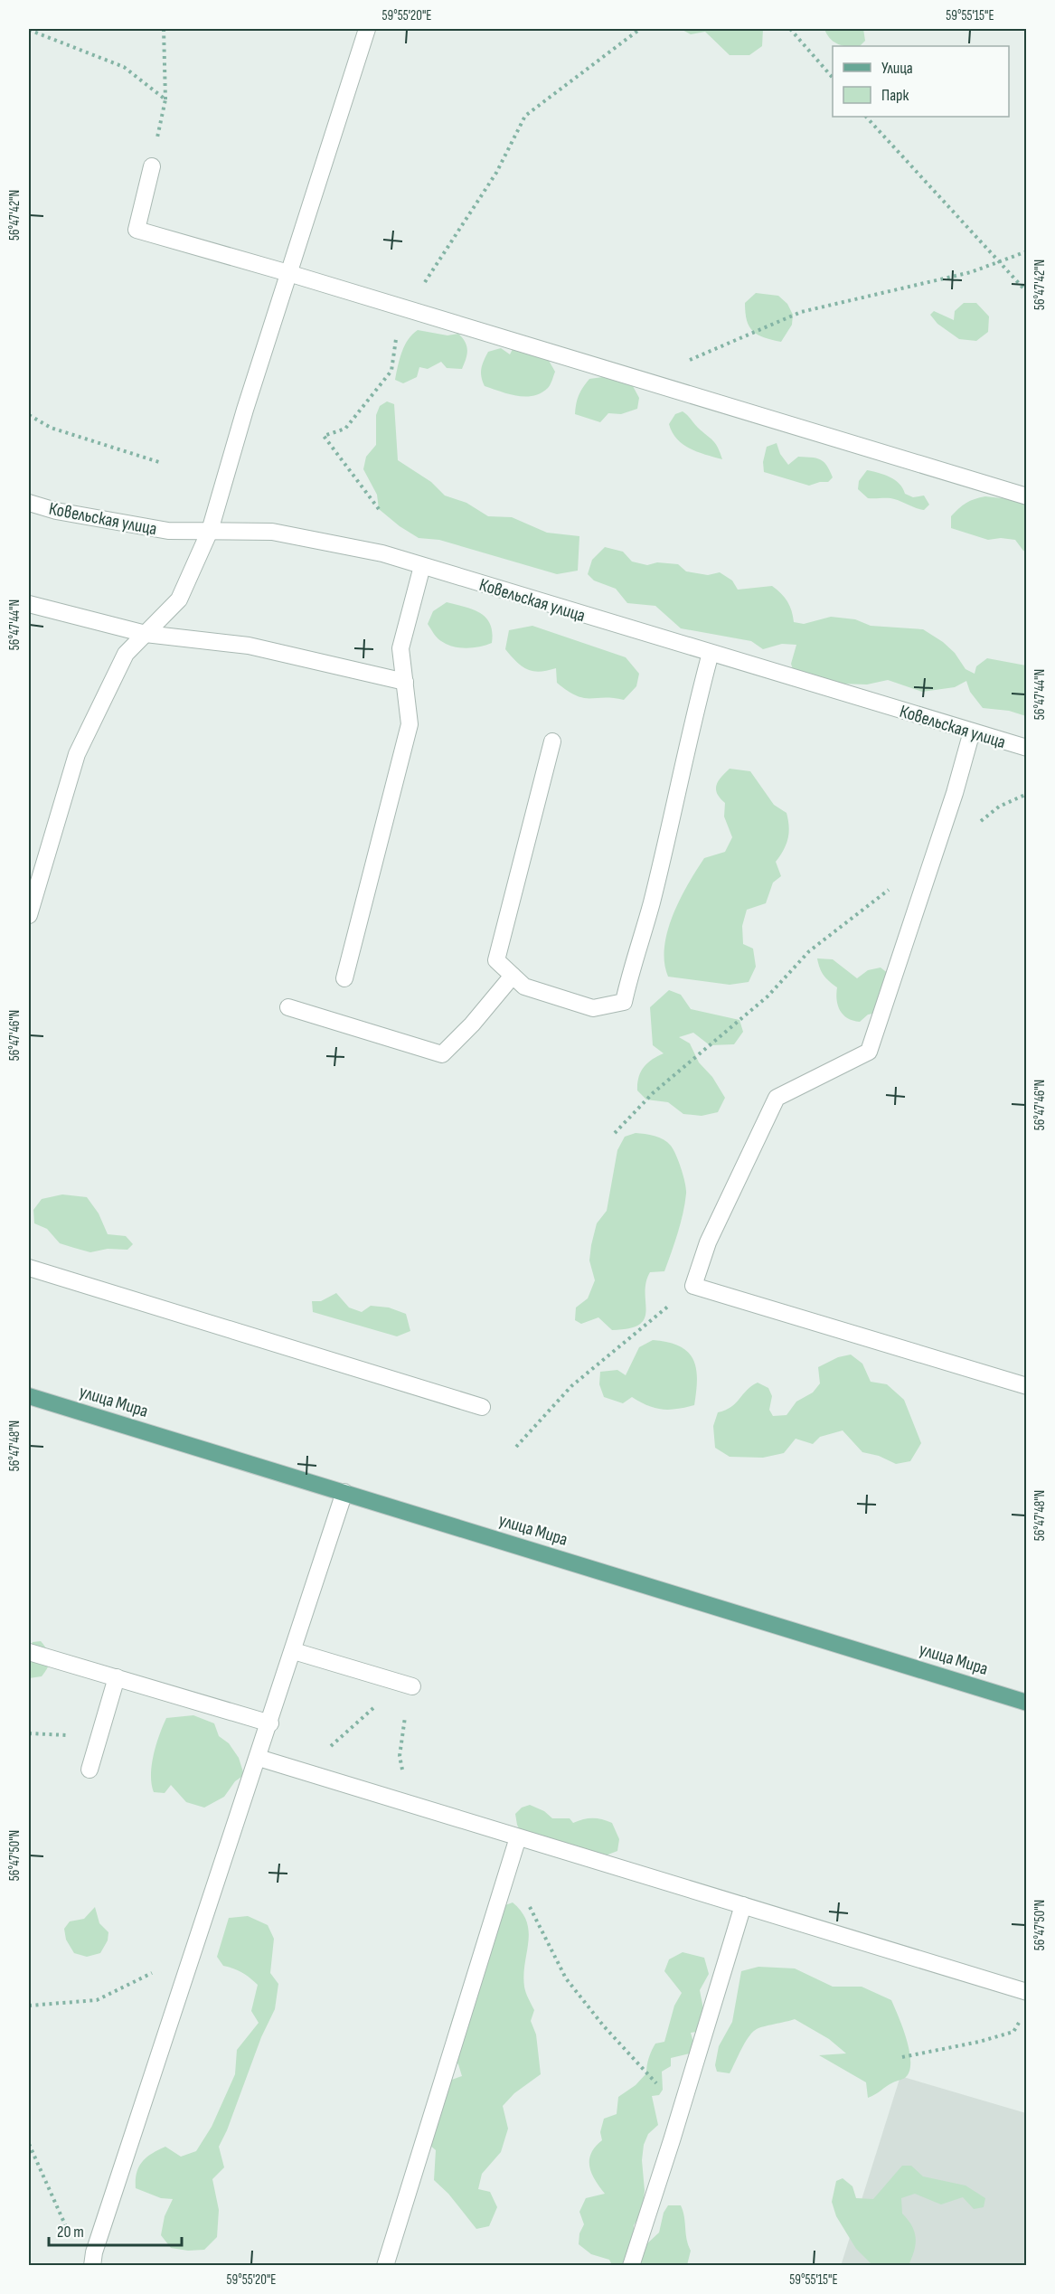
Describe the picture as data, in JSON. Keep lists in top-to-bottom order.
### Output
{
  "streets": {
    "main road": ["улица Мира"],
    "street": ["Ковельская улица"]
  },
  "legend": ["Улица", "Парк"],
  "scale_bar": "20 m",
  "coordinates": [
    "59°55'20\"E",
    "59°55'15\"E",
    "56°47'42\"N",
    "56°47'44\"N",
    "56°47'46\"N",
    "56°47'48\"N",
    "56°47'50\"N"
  ]
}
